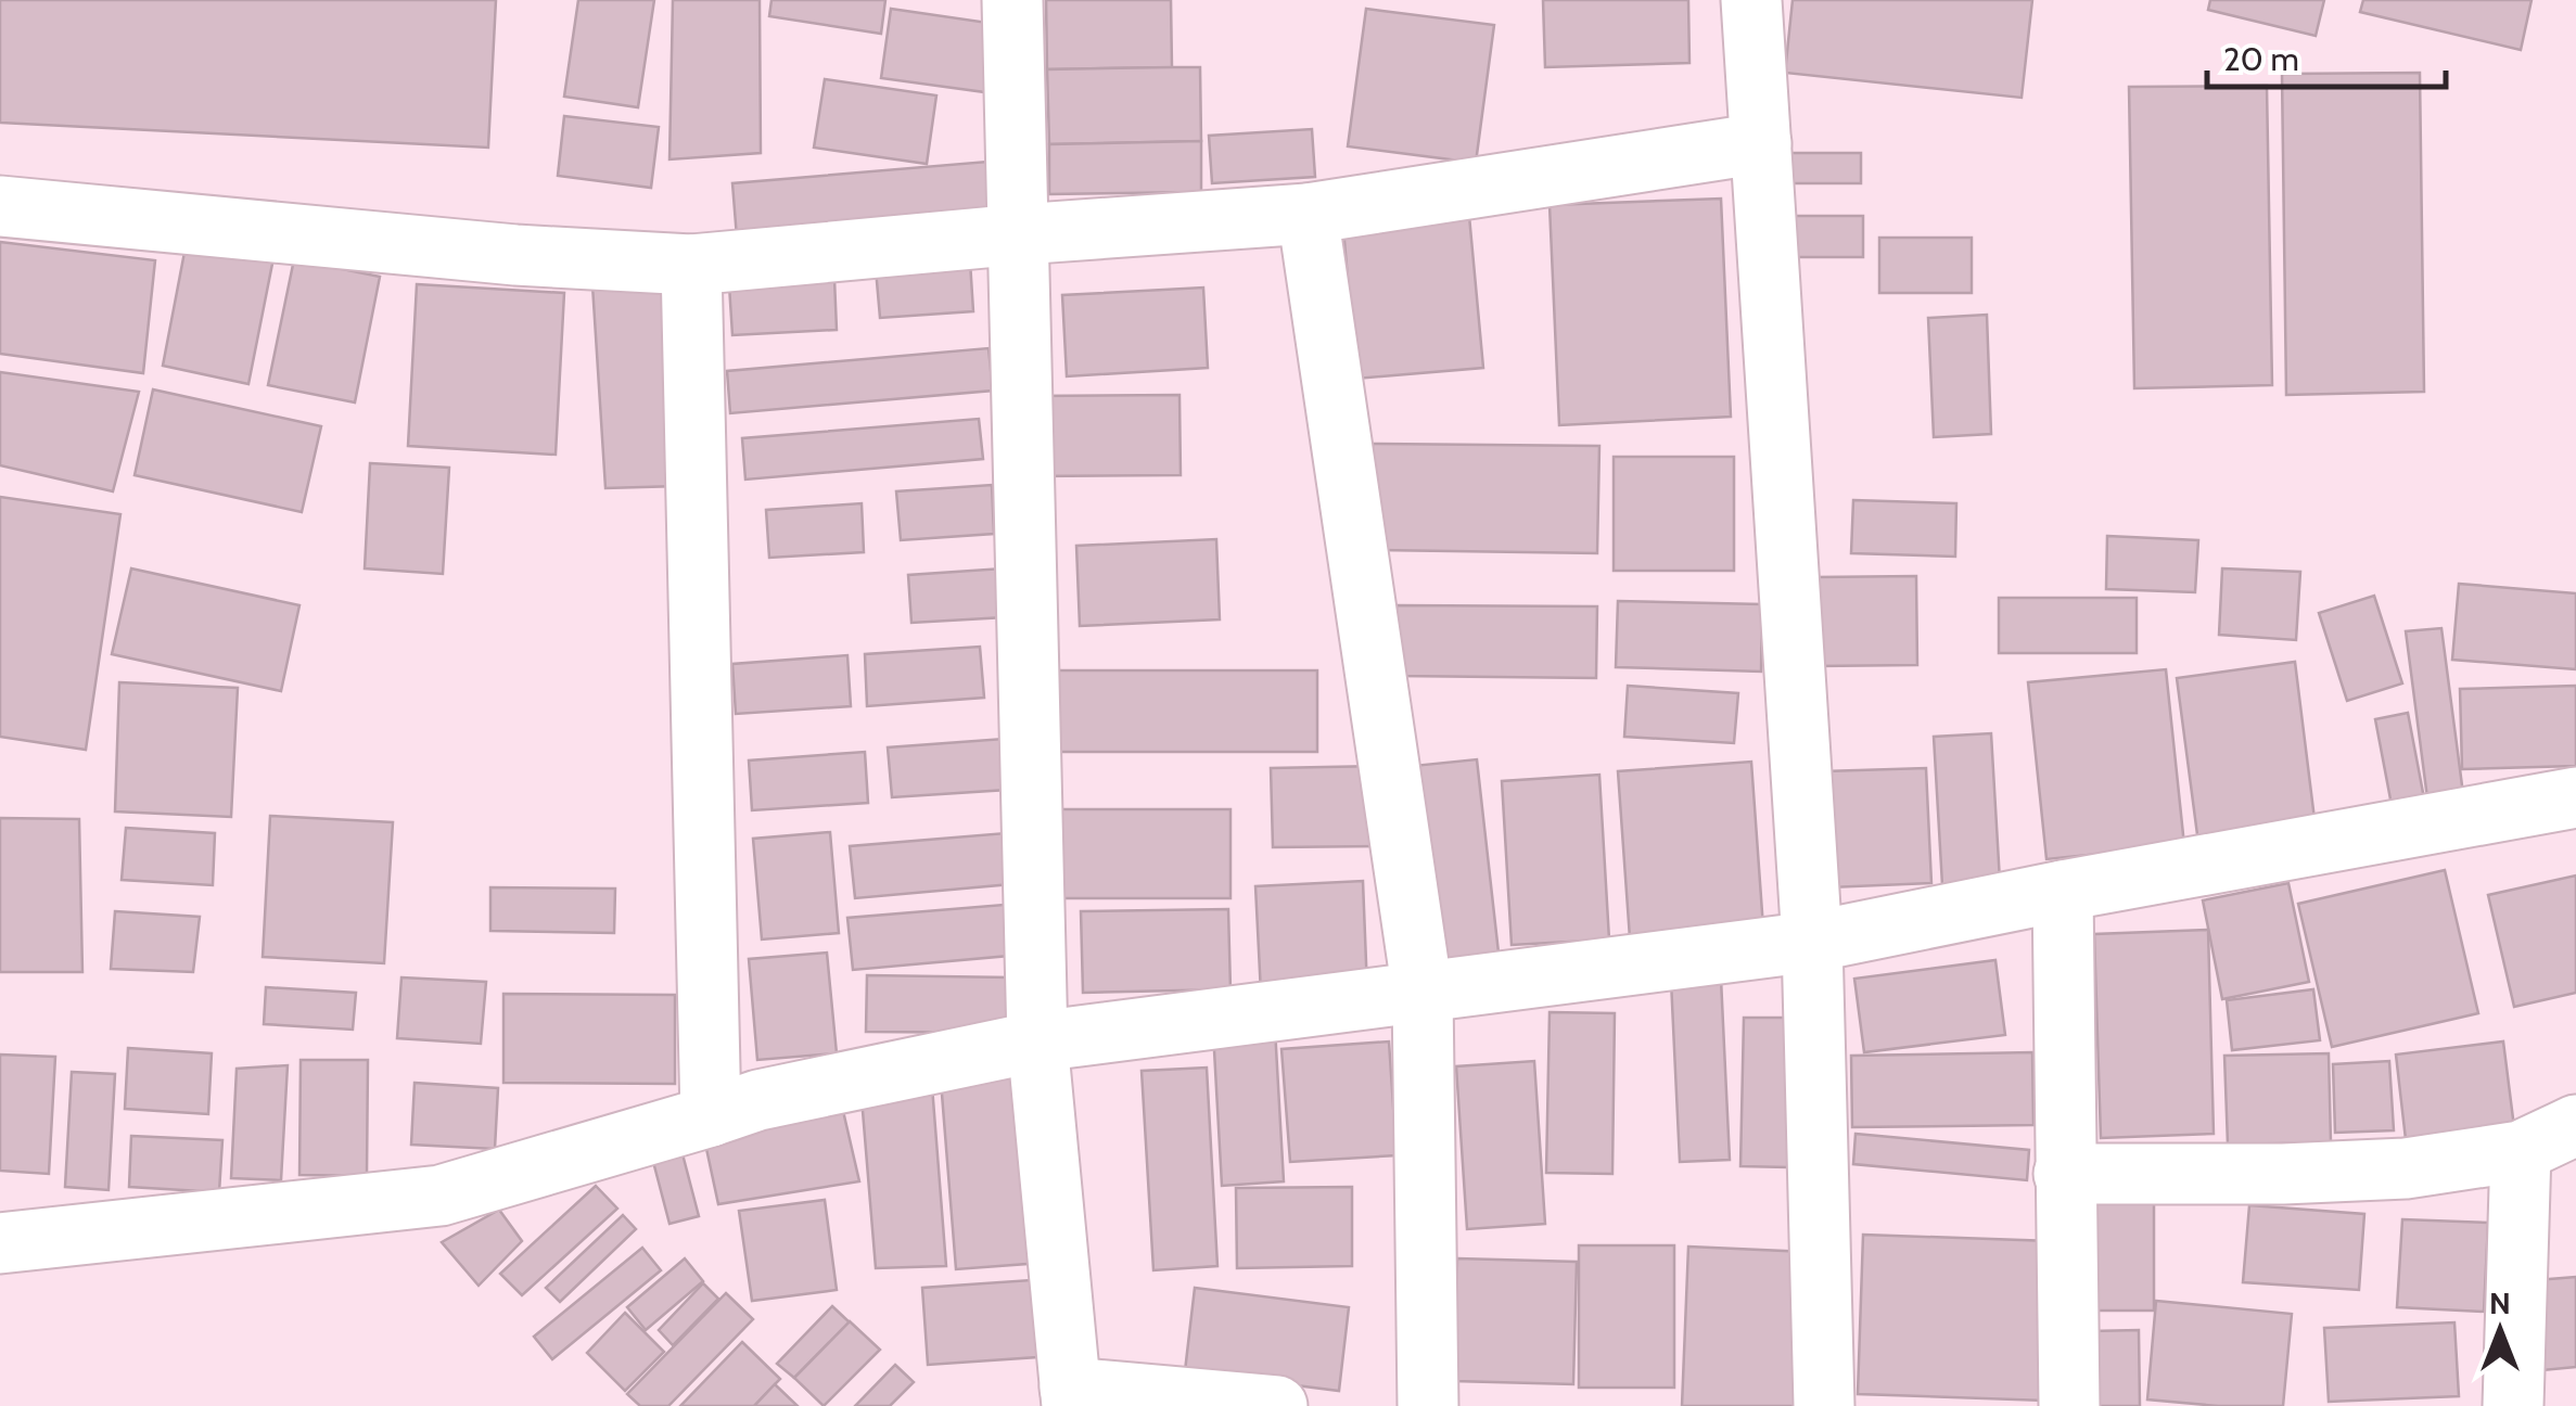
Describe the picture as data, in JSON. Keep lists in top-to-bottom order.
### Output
{
  "scale_bar": "20 m",
  "north": "top"
}
